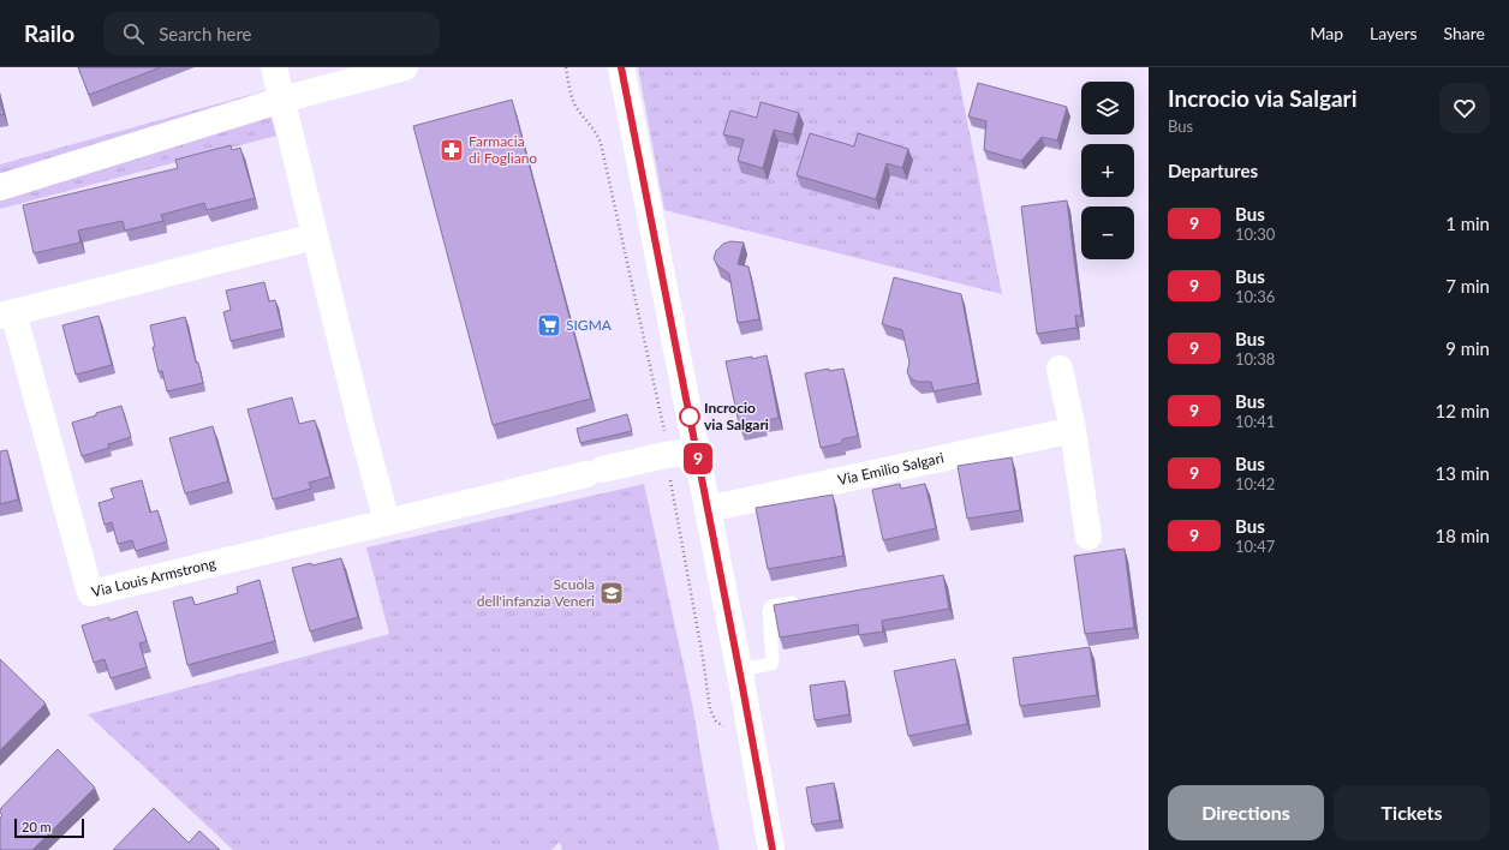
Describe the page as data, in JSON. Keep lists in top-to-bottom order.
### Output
{
  "streets": {
    "street": ["Via Emilio Salgari", "Via Louis Armstrong"]
  },
  "places": {
    "pharmacy": ["Farmacia di Fogliano"],
    "supermarket": ["SIGMA"],
    "other": ["Incrocio via Salgari"],
    "school or university": ["Scuola dell'infanzia Veneri"]
  },
  "lines": ["bus line 9"],
  "scale_bar": "20 m",
  "page": {
    "header": "Railo",
    "search": "Search here",
    "nav": ["Map", "Layers", "Share"],
    "on_map": "9",
    "heading": [
      ["Incrocio via Salgari", "Bus"],
      "Departures"
    ],
    "map_buttons": ["+", "−"],
    "list": [
      {
        "mark": "9",
        "name": "Bus",
        "note": "10:30",
        "value": "1 min"
      },
      {
        "mark": "9",
        "name": "Bus",
        "note": "10:36",
        "value": "7 min"
      },
      {
        "mark": "9",
        "name": "Bus",
        "note": "10:38",
        "value": "9 min"
      },
      {
        "mark": "9",
        "name": "Bus",
        "note": "10:41",
        "value": "12 min"
      },
      {
        "mark": "9",
        "name": "Bus",
        "note": "10:42",
        "value": "13 min"
      },
      {
        "mark": "9",
        "name": "Bus",
        "note": "10:47",
        "value": "18 min"
      }
    ],
    "buttons": ["Directions", "Tickets"],
    "scale": "20 m"
  }
}
